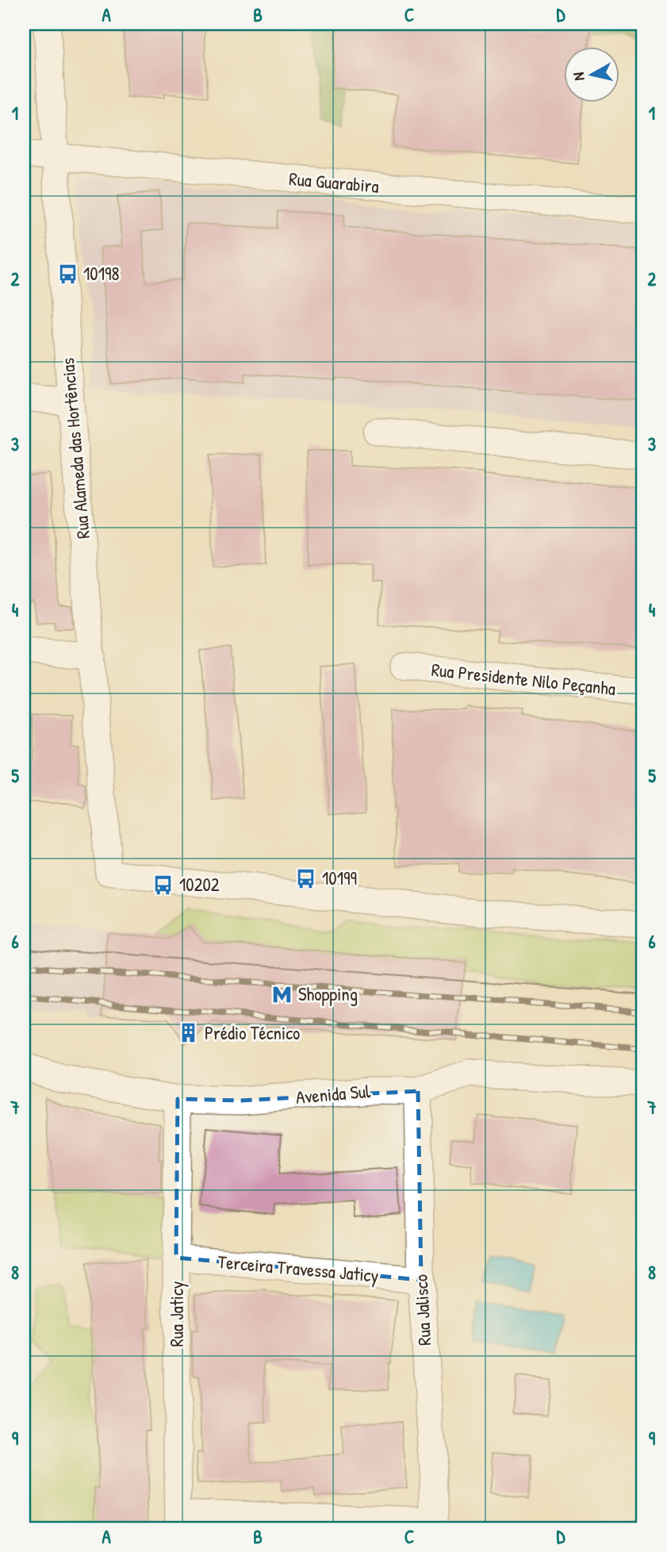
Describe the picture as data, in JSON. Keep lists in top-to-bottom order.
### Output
{
  "streets": {
    "street": [
      "Rua Guarabira",
      "Rua Alameda das Hortências",
      "Rua Presidente Nilo Peçanha",
      "Avenida Sul",
      "Terceira Travessa Jaticy",
      "Rua Jalisco",
      "Rua Jaticy"
    ]
  },
  "crossings": [
    ["Rua Guarabira", "Rua Alameda das Hortências"],
    ["Avenida Sul", "Rua Jalisco"],
    ["Avenida Sul", "Rua Jaticy"],
    ["Terceira Travessa Jaticy", "Rua Jalisco"],
    ["Terceira Travessa Jaticy", "Rua Jaticy"]
  ],
  "places": {
    "bus stop": ["10198", "10199", "10202"],
    "metro station": ["Shopping"],
    "building": ["Prédio Técnico"]
  },
  "north": "left",
  "grid": {
    "columns": [
      "A",
      "B",
      "C",
      "D"
    ],
    "rows": [
      "1",
      "2",
      "3",
      "4",
      "5",
      "6",
      "7",
      "8",
      "9"
    ]
  }
}
